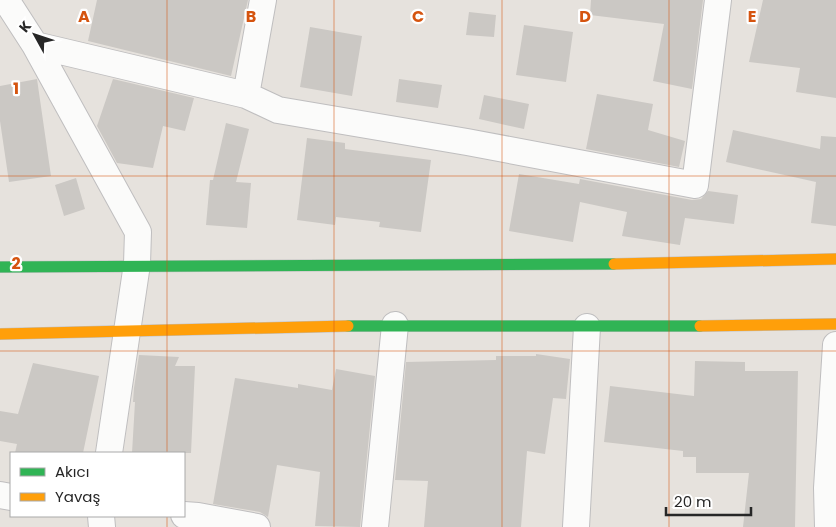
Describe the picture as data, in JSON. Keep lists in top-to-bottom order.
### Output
{
  "legend": ["Akıcı", "Yavaş"],
  "scale_bar": "20 m",
  "north": "top left",
  "grid": {
    "columns": [
      "A",
      "B",
      "C",
      "D",
      "E"
    ],
    "rows": ["1", "2"]
  }
}
